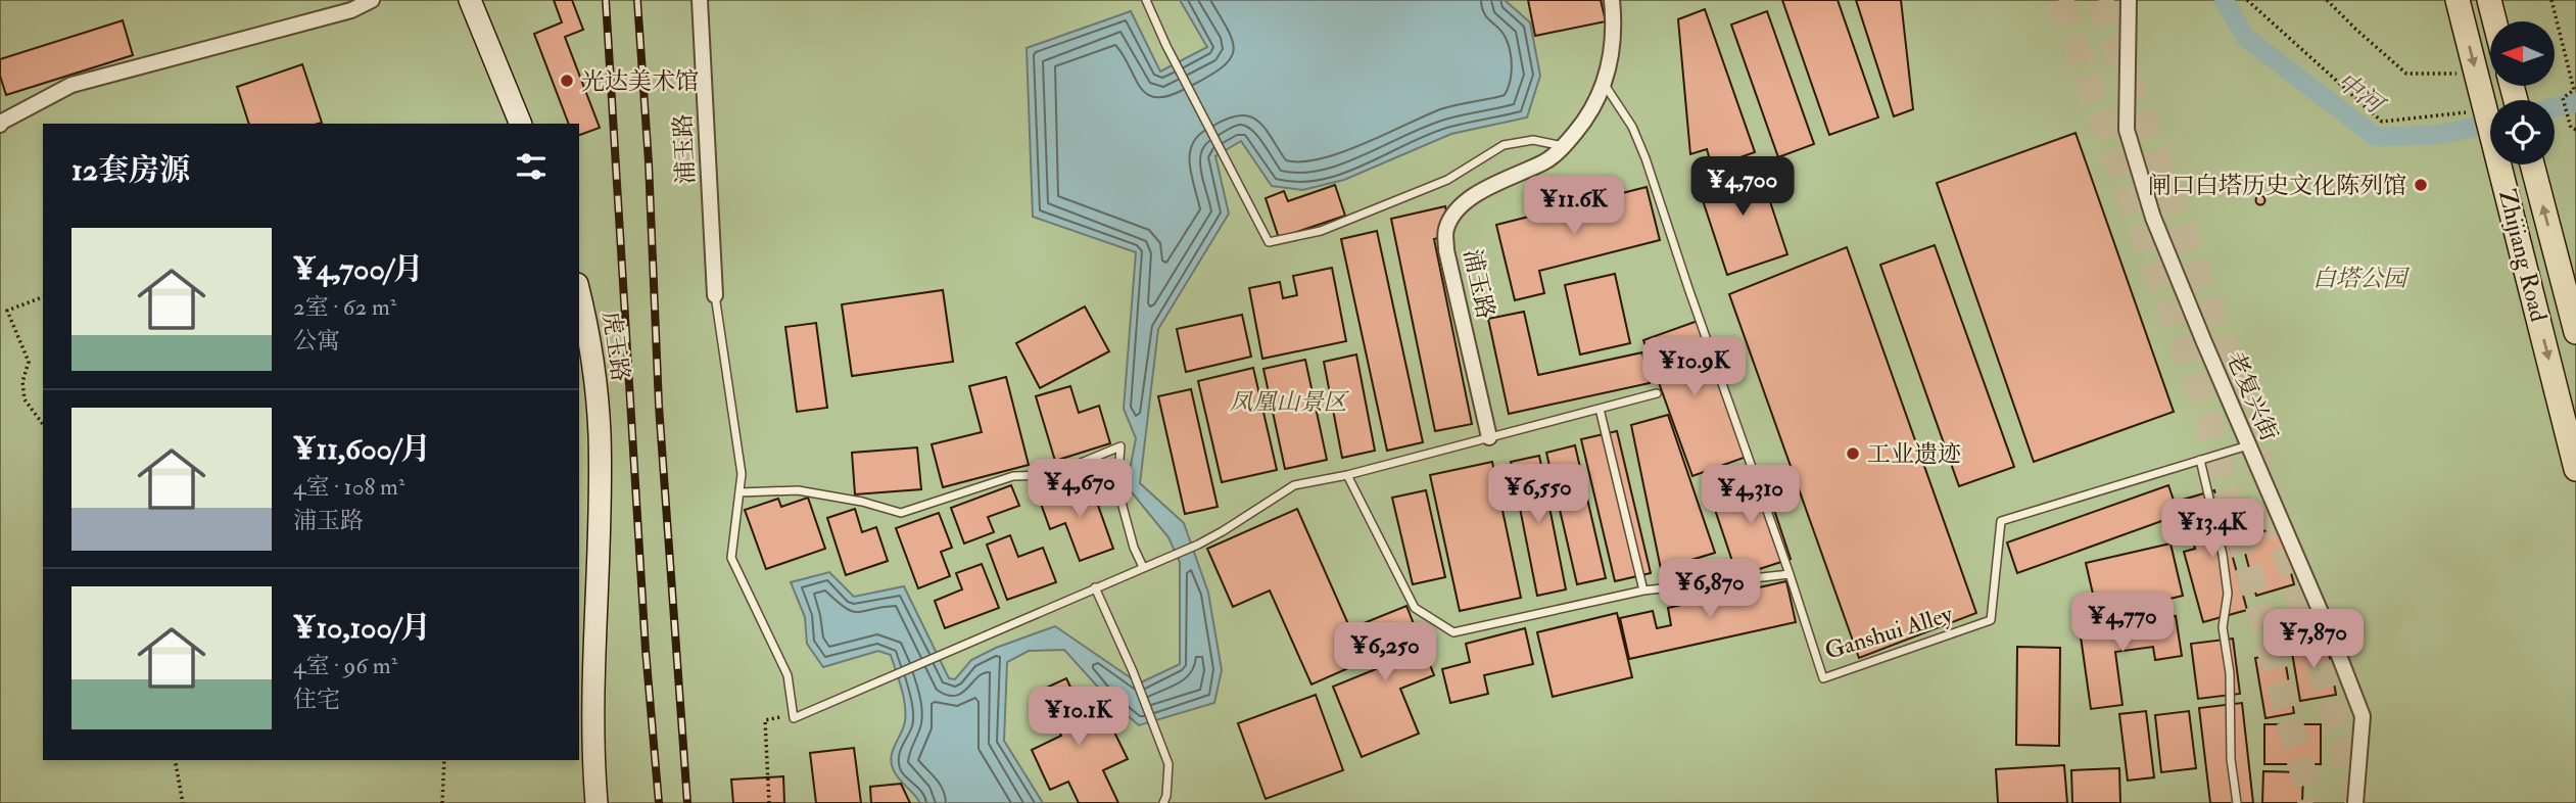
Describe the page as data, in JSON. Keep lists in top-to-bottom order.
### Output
{
  "streets": {
    "main road": ["Zhijiang Road"],
    "street": ["浦玉路", "虎玉路", "老复兴街"],
    "lane": ["Ganshui Alley"]
  },
  "crossings": [
    ["老复兴街", "Ganshui Alley"]
  ],
  "water": ["中河"],
  "parks": ["白塔公园", "凤凰山景区"],
  "places": ["光达美术馆", "闸口白塔历史文化陈列馆", "工业遗迹"],
  "north": "left",
  "page": {
    "heading": "12套房源",
    "price": [
      "¥4,700",
      "¥11.6K",
      "¥10.9K",
      "¥4,670",
      "¥6,550",
      "¥4,310",
      "¥13.4K",
      "¥6,870",
      "¥4,770",
      "¥7,870",
      "¥6,250",
      "¥10.1K"
    ],
    "list": [
      {
        "name": "¥4,700/月",
        "note": "2室 · 62 m² · 公寓"
      },
      {
        "name": "¥11,600/月",
        "note": "4室 · 108 m² · 浦玉路"
      },
      {
        "name": "¥10,100/月",
        "note": "4室 · 96 m² · 住宅"
      }
    ]
  }
}
